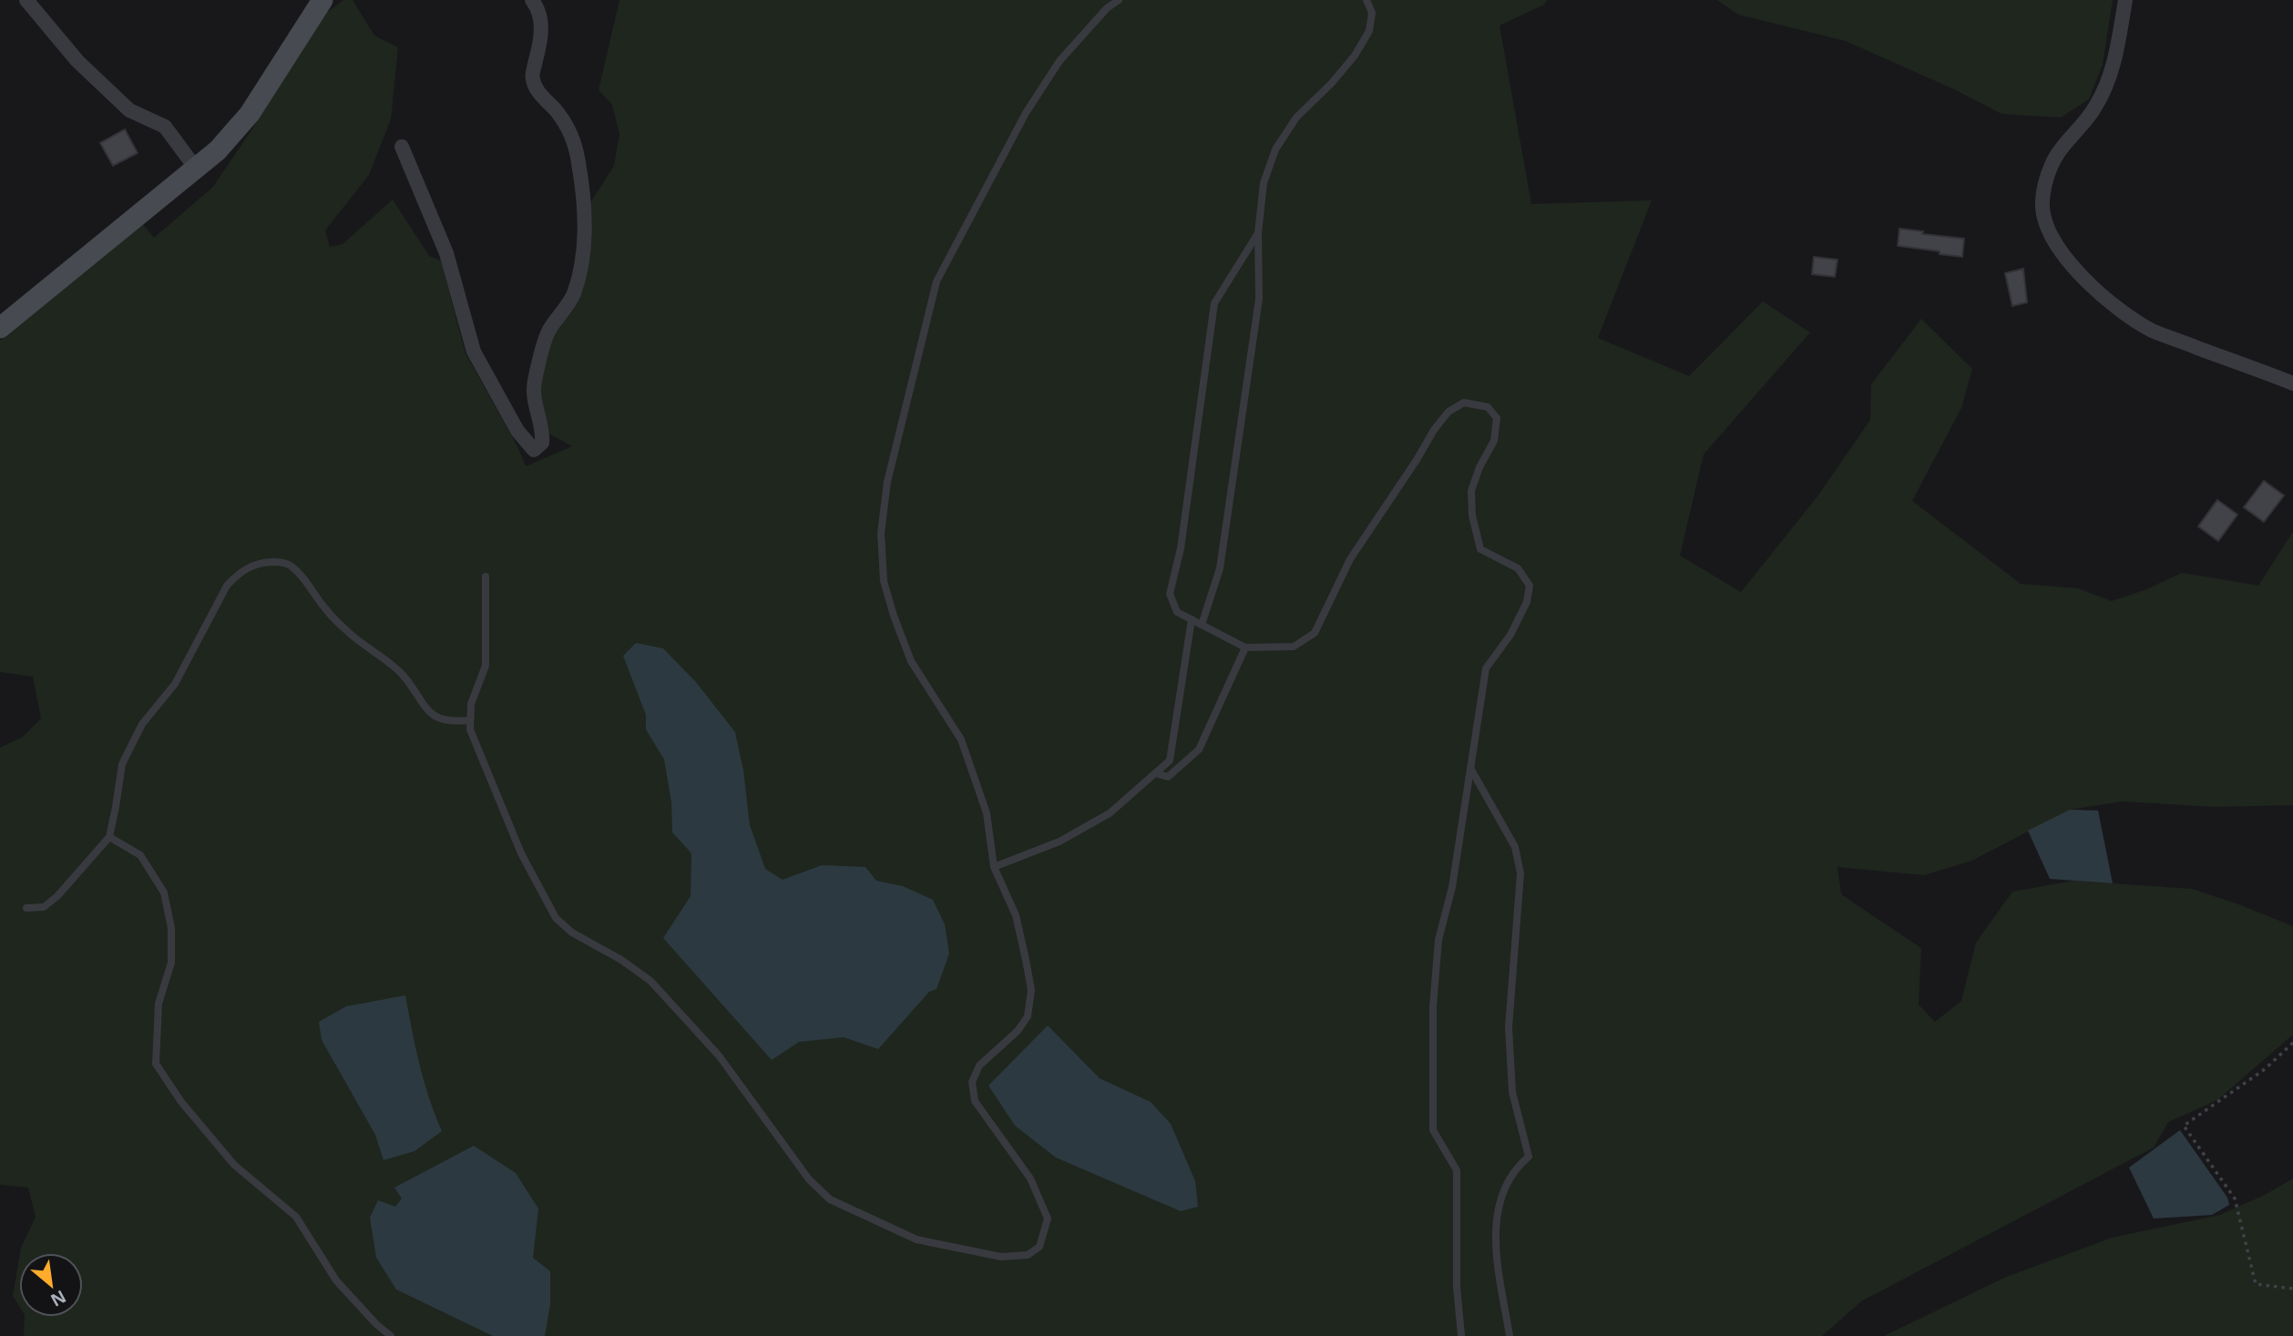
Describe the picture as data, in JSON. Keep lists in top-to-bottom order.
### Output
{
  "north": "bottom right"
}
